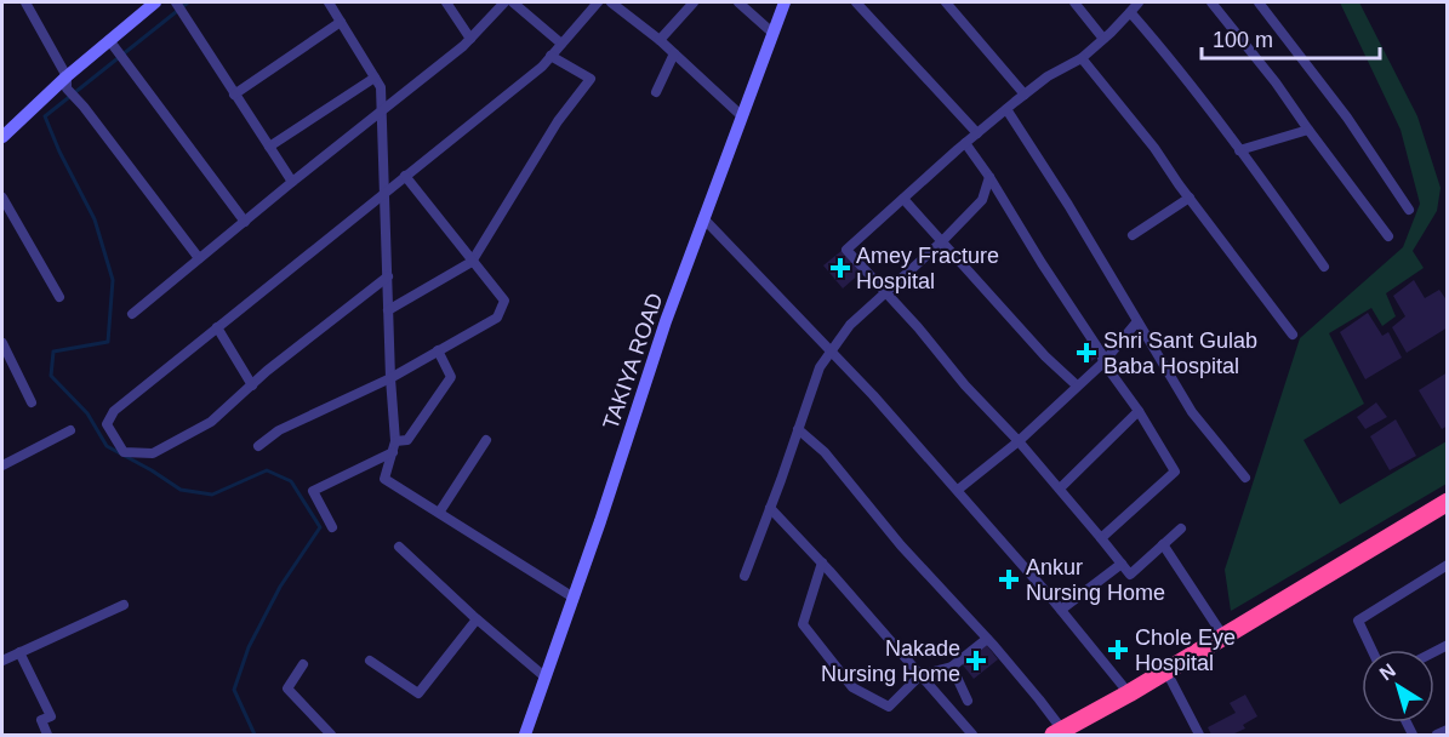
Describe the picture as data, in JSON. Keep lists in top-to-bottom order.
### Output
{
  "streets": {
    "main road": ["TAKIYA ROAD"]
  },
  "places": {
    "health": [
      "Amey Fracture Hospital",
      "Shri Sant Gulab Baba Hospital",
      "Ankur Nursing Home",
      "Chole Eye Hospital",
      "Nakade Nursing Home"
    ]
  },
  "scale_bar": "100 m",
  "north": "top left"
}
